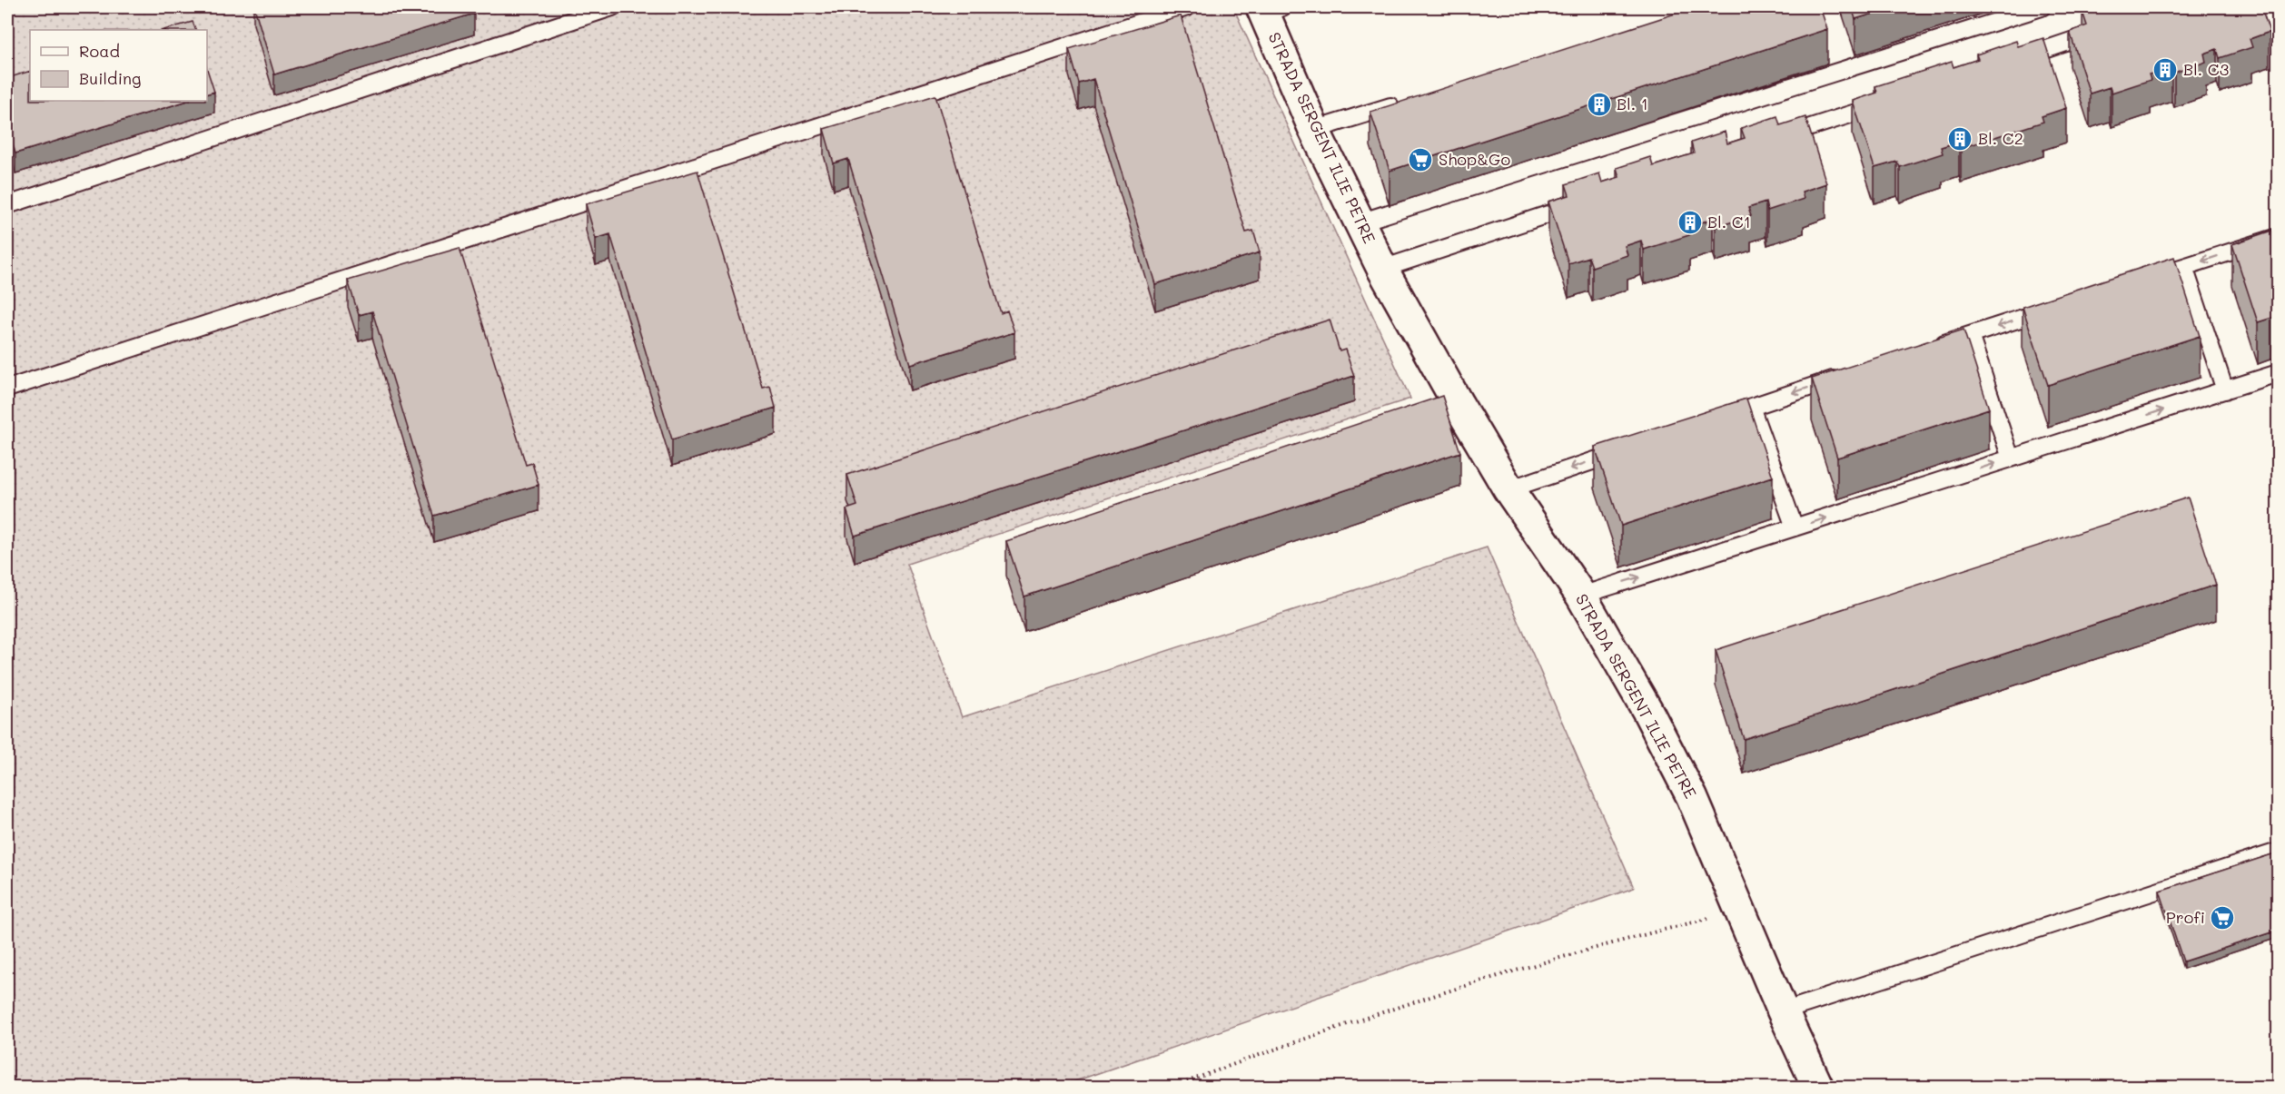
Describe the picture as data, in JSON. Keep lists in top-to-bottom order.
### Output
{
  "streets": {
    "street": ["STRADA SERGENT ILIE PETRE"]
  },
  "places": {
    "building": [
      "Bl. C3",
      "Bl. 1",
      "Bl. C2",
      "Bl. C1"
    ],
    "supermarket": ["Shop&Go", "Profi"]
  },
  "legend": ["Road", "Building"]
}
